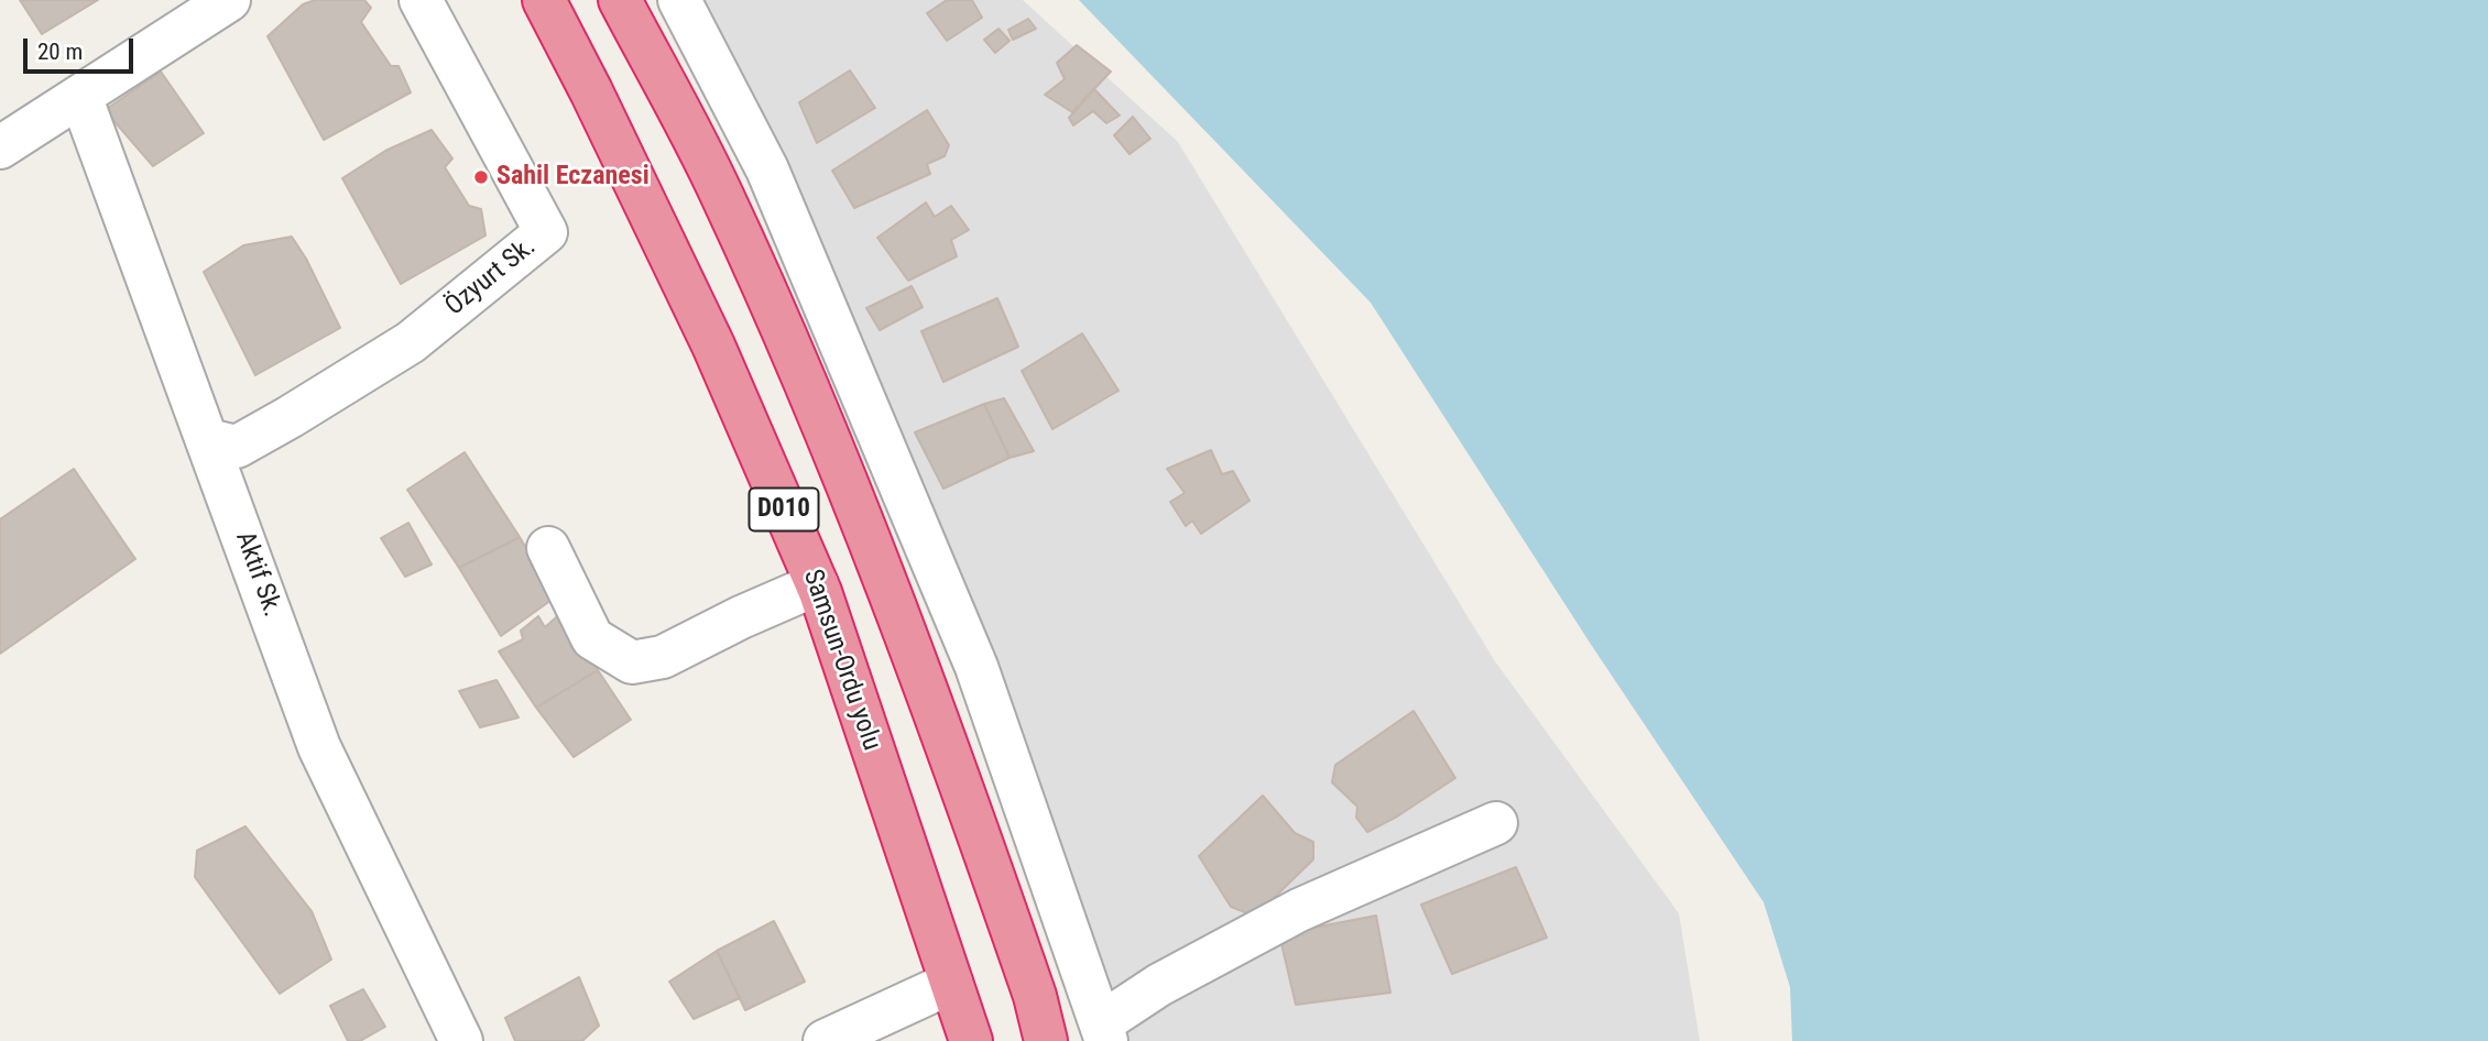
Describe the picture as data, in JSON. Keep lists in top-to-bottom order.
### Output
{
  "streets": {
    "highway": ["D010", "Samsun-Ordu yolu"],
    "street": ["Özyurt Sk.", "Aktif Sk."]
  },
  "crossings": [
    ["Özyurt Sk.", "Aktif Sk."]
  ],
  "places": ["Sahil Eczanesi"],
  "scale_bar": "20 m"
}
